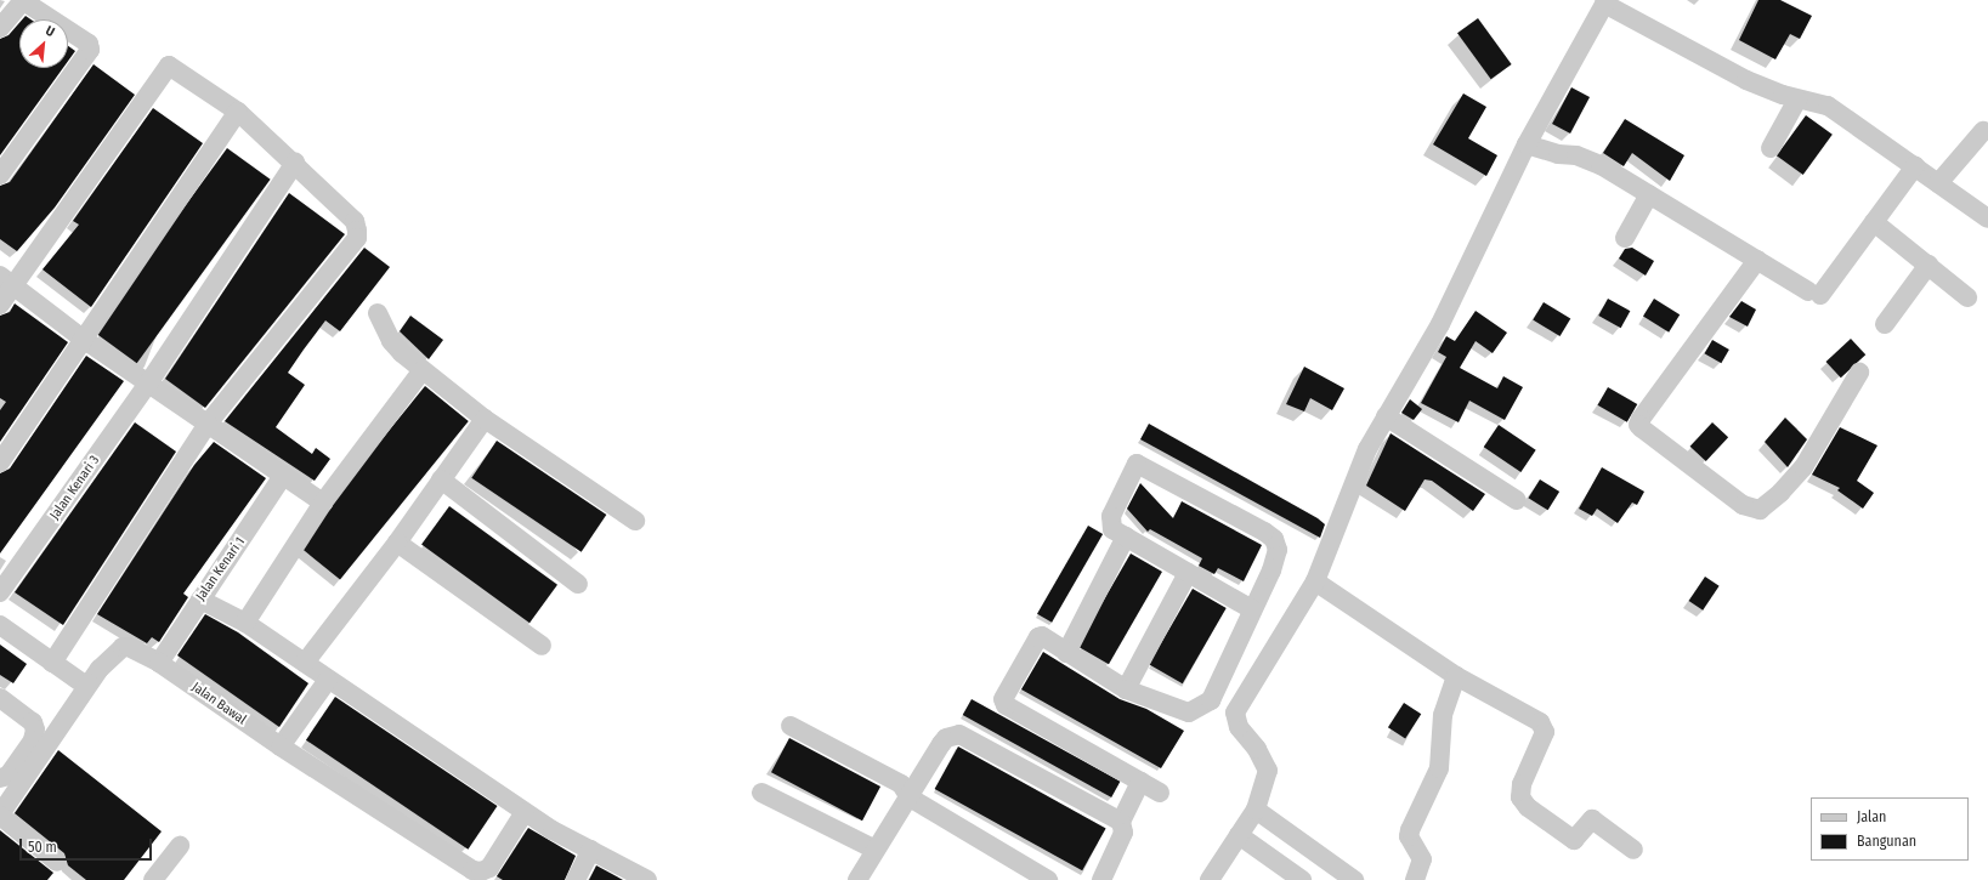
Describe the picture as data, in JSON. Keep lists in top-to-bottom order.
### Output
{
  "streets": {
    "street": ["Jalan Kenari 3", "Jalan Kenari 1", "Jalan Bawal"]
  },
  "crossings": [
    ["Jalan Kenari 1", "Jalan Bawal"]
  ],
  "legend": ["Jalan", "Bangunan"],
  "scale_bar": "50 m",
  "north": "top right"
}
